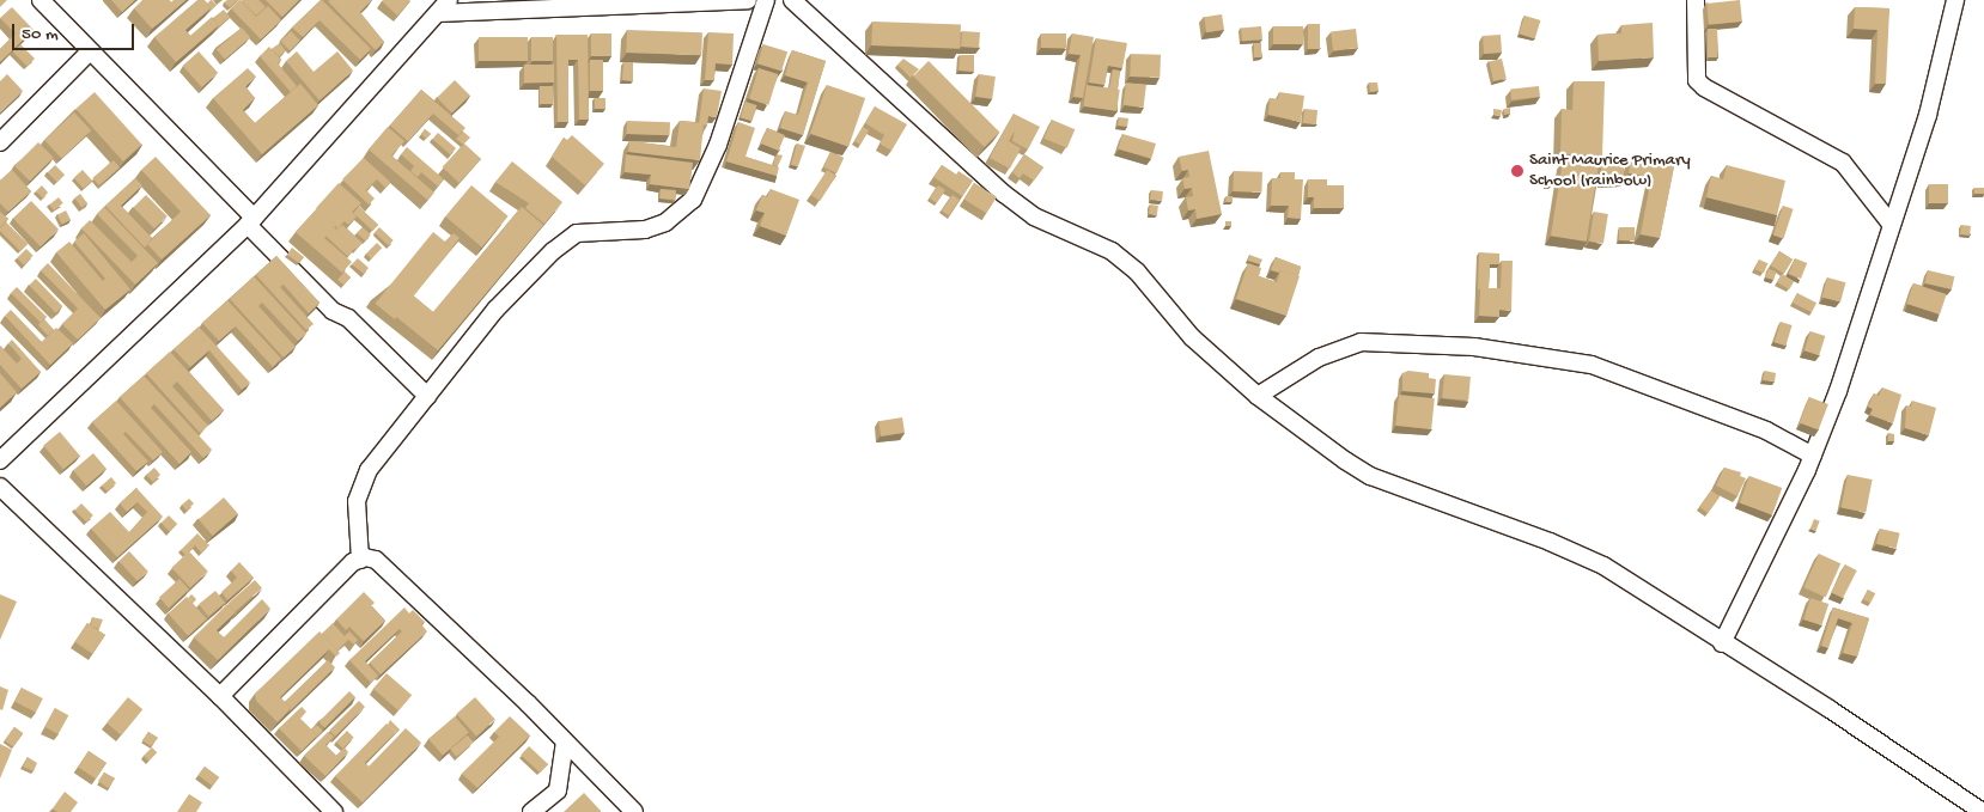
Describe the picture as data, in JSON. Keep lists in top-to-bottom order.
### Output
{
  "places": ["Saint Maurice Primary School (rainbow)"],
  "scale_bar": "50 m"
}
